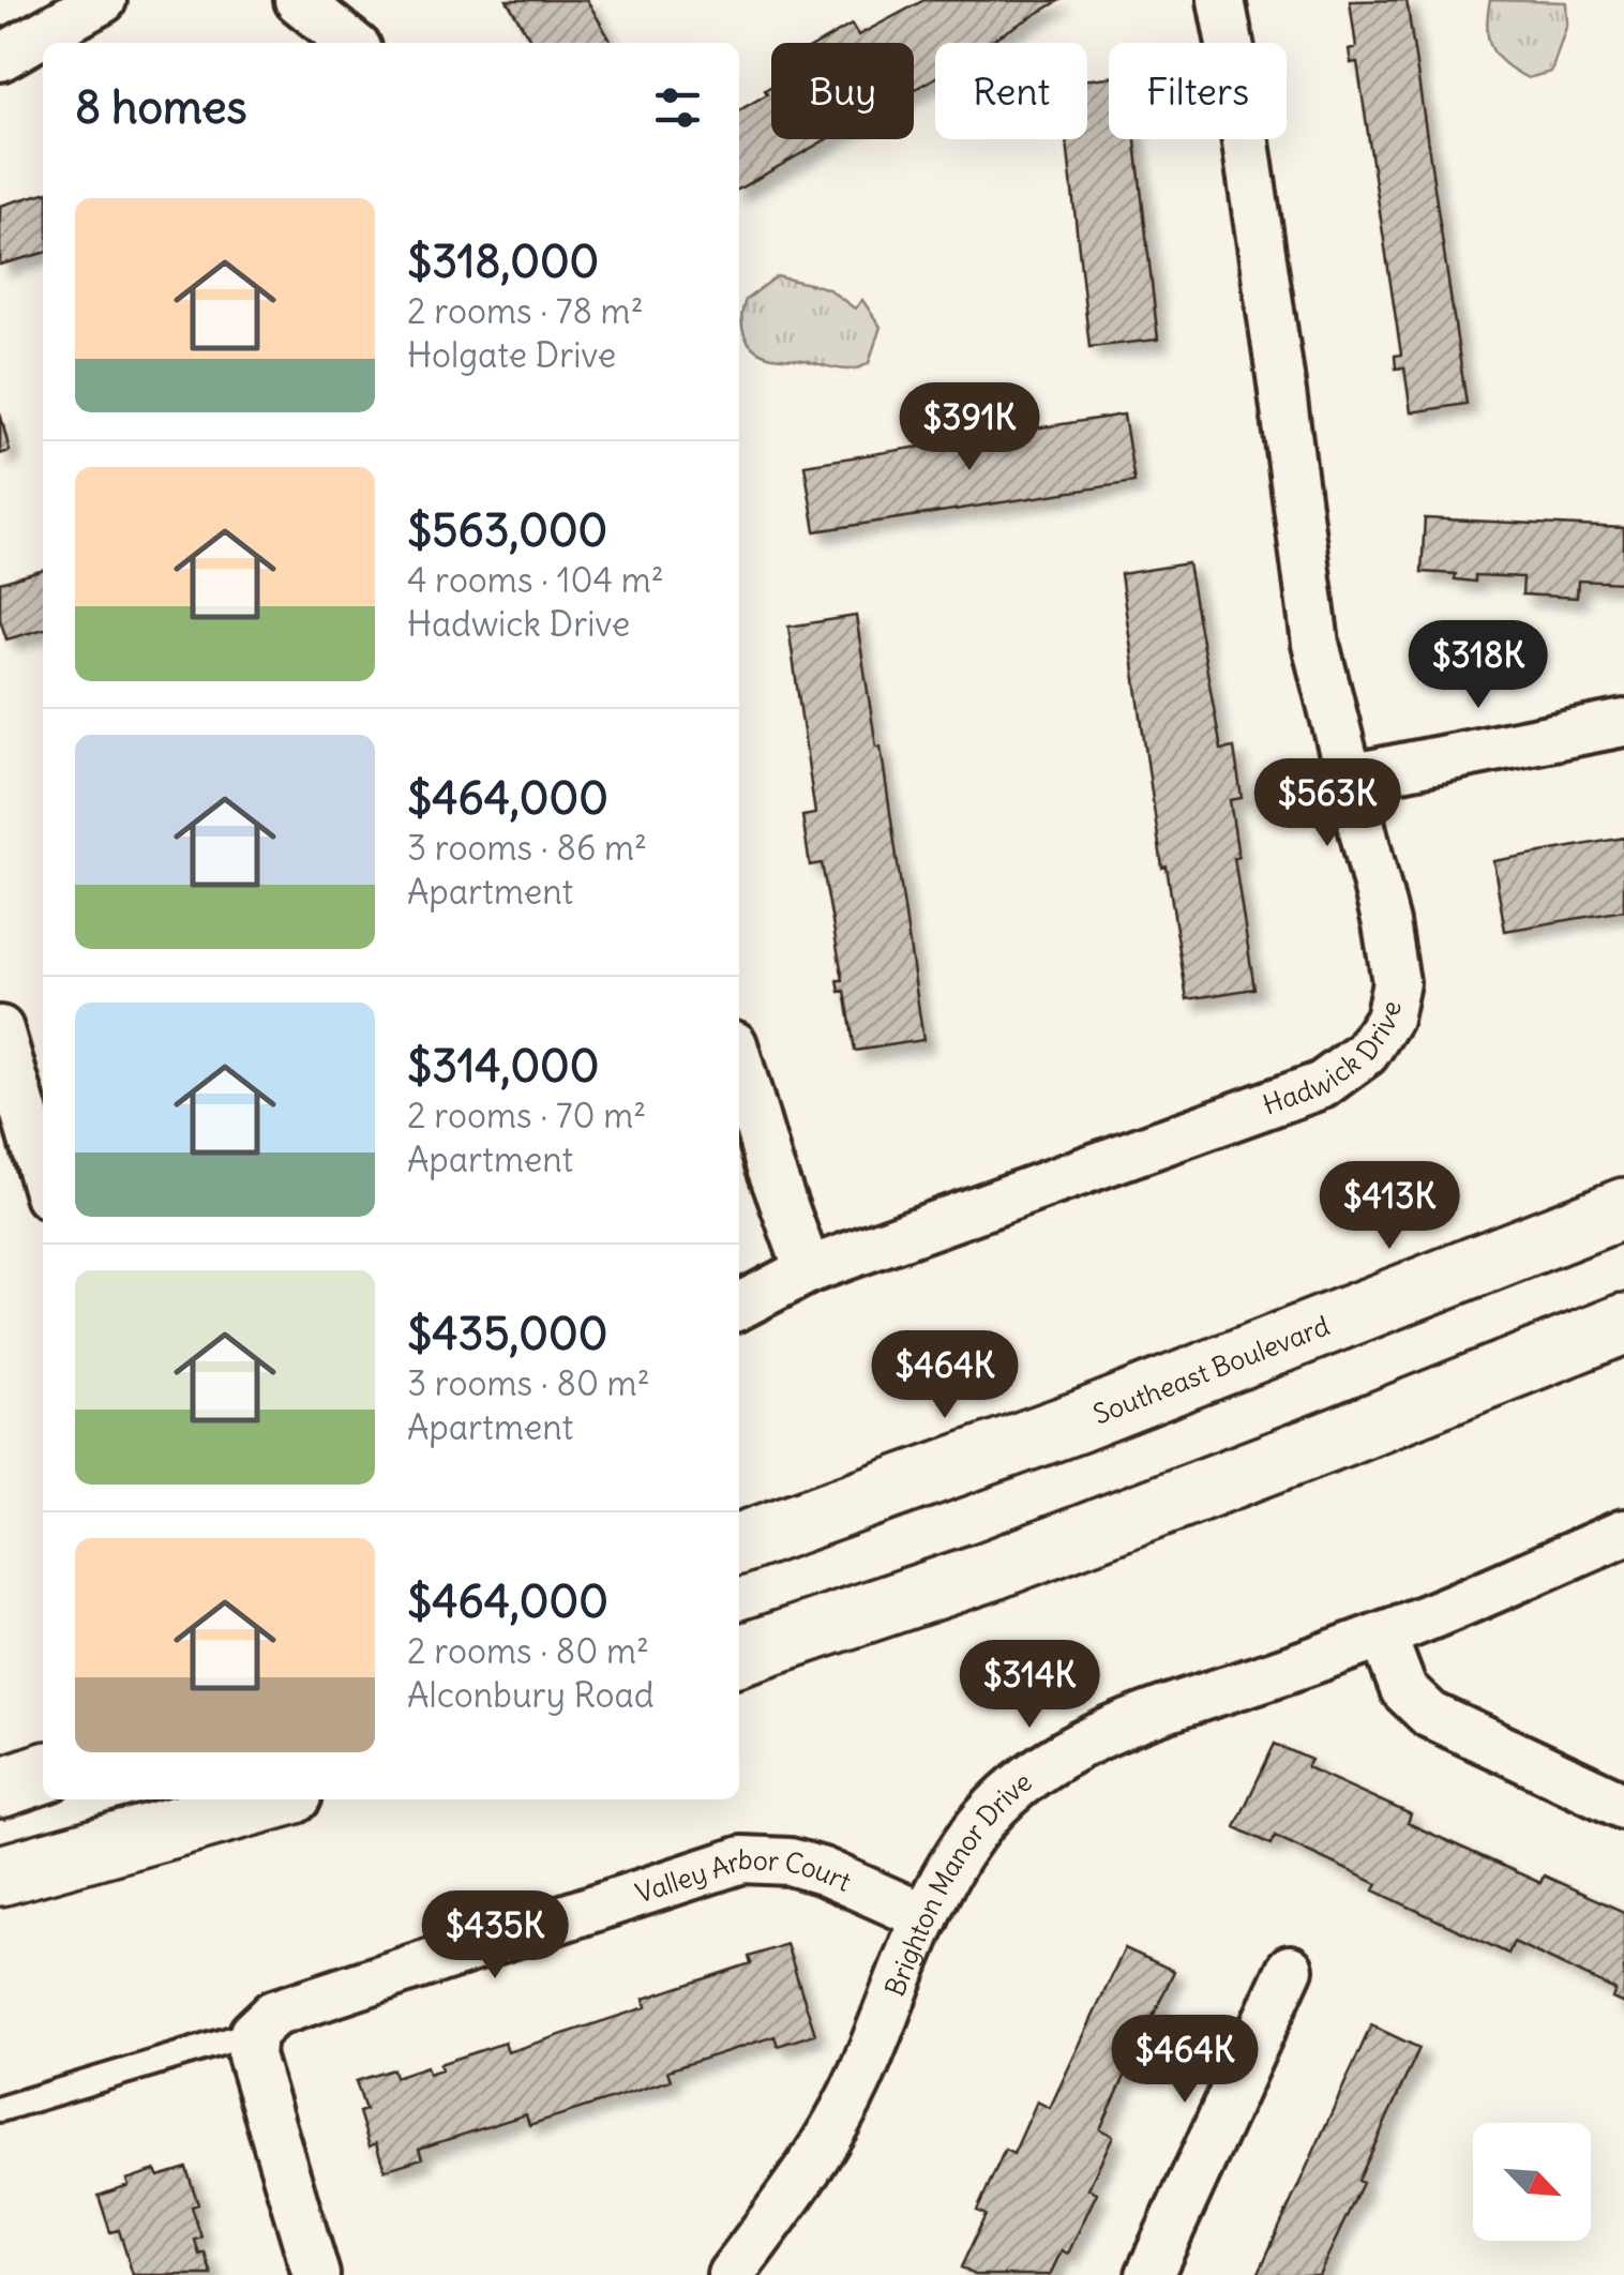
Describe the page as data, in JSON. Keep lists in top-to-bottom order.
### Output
{
  "streets": {
    "main road": ["Southeast Boulevard"],
    "street": ["Hadwick Drive", "Brighton Manor Drive", "Valley Arbor Court"]
  },
  "crossings": [
    ["Brighton Manor Drive", "Valley Arbor Court"]
  ],
  "north": "bottom right",
  "page": {
    "chip": ["Buy", "Rent", "Filters"],
    "heading": "8 homes",
    "list": [
      {
        "name": "$318,000",
        "note": "2 rooms · 78 m² · Holgate Drive"
      },
      {
        "name": "$563,000",
        "note": "4 rooms · 104 m² · Hadwick Drive"
      },
      {
        "name": "$464,000",
        "note": "3 rooms · 86 m² · Apartment"
      },
      {
        "name": "$314,000",
        "note": "2 rooms · 70 m² · Apartment"
      },
      {
        "name": "$435,000",
        "note": "3 rooms · 80 m² · Apartment"
      },
      {
        "name": "$464,000",
        "note": "2 rooms · 80 m² · Alconbury Road"
      }
    ],
    "price": [
      "$391K",
      "$318K",
      "$563K",
      "$413K",
      "$464K",
      "$314K",
      "$435K",
      "$464K"
    ]
  }
}
